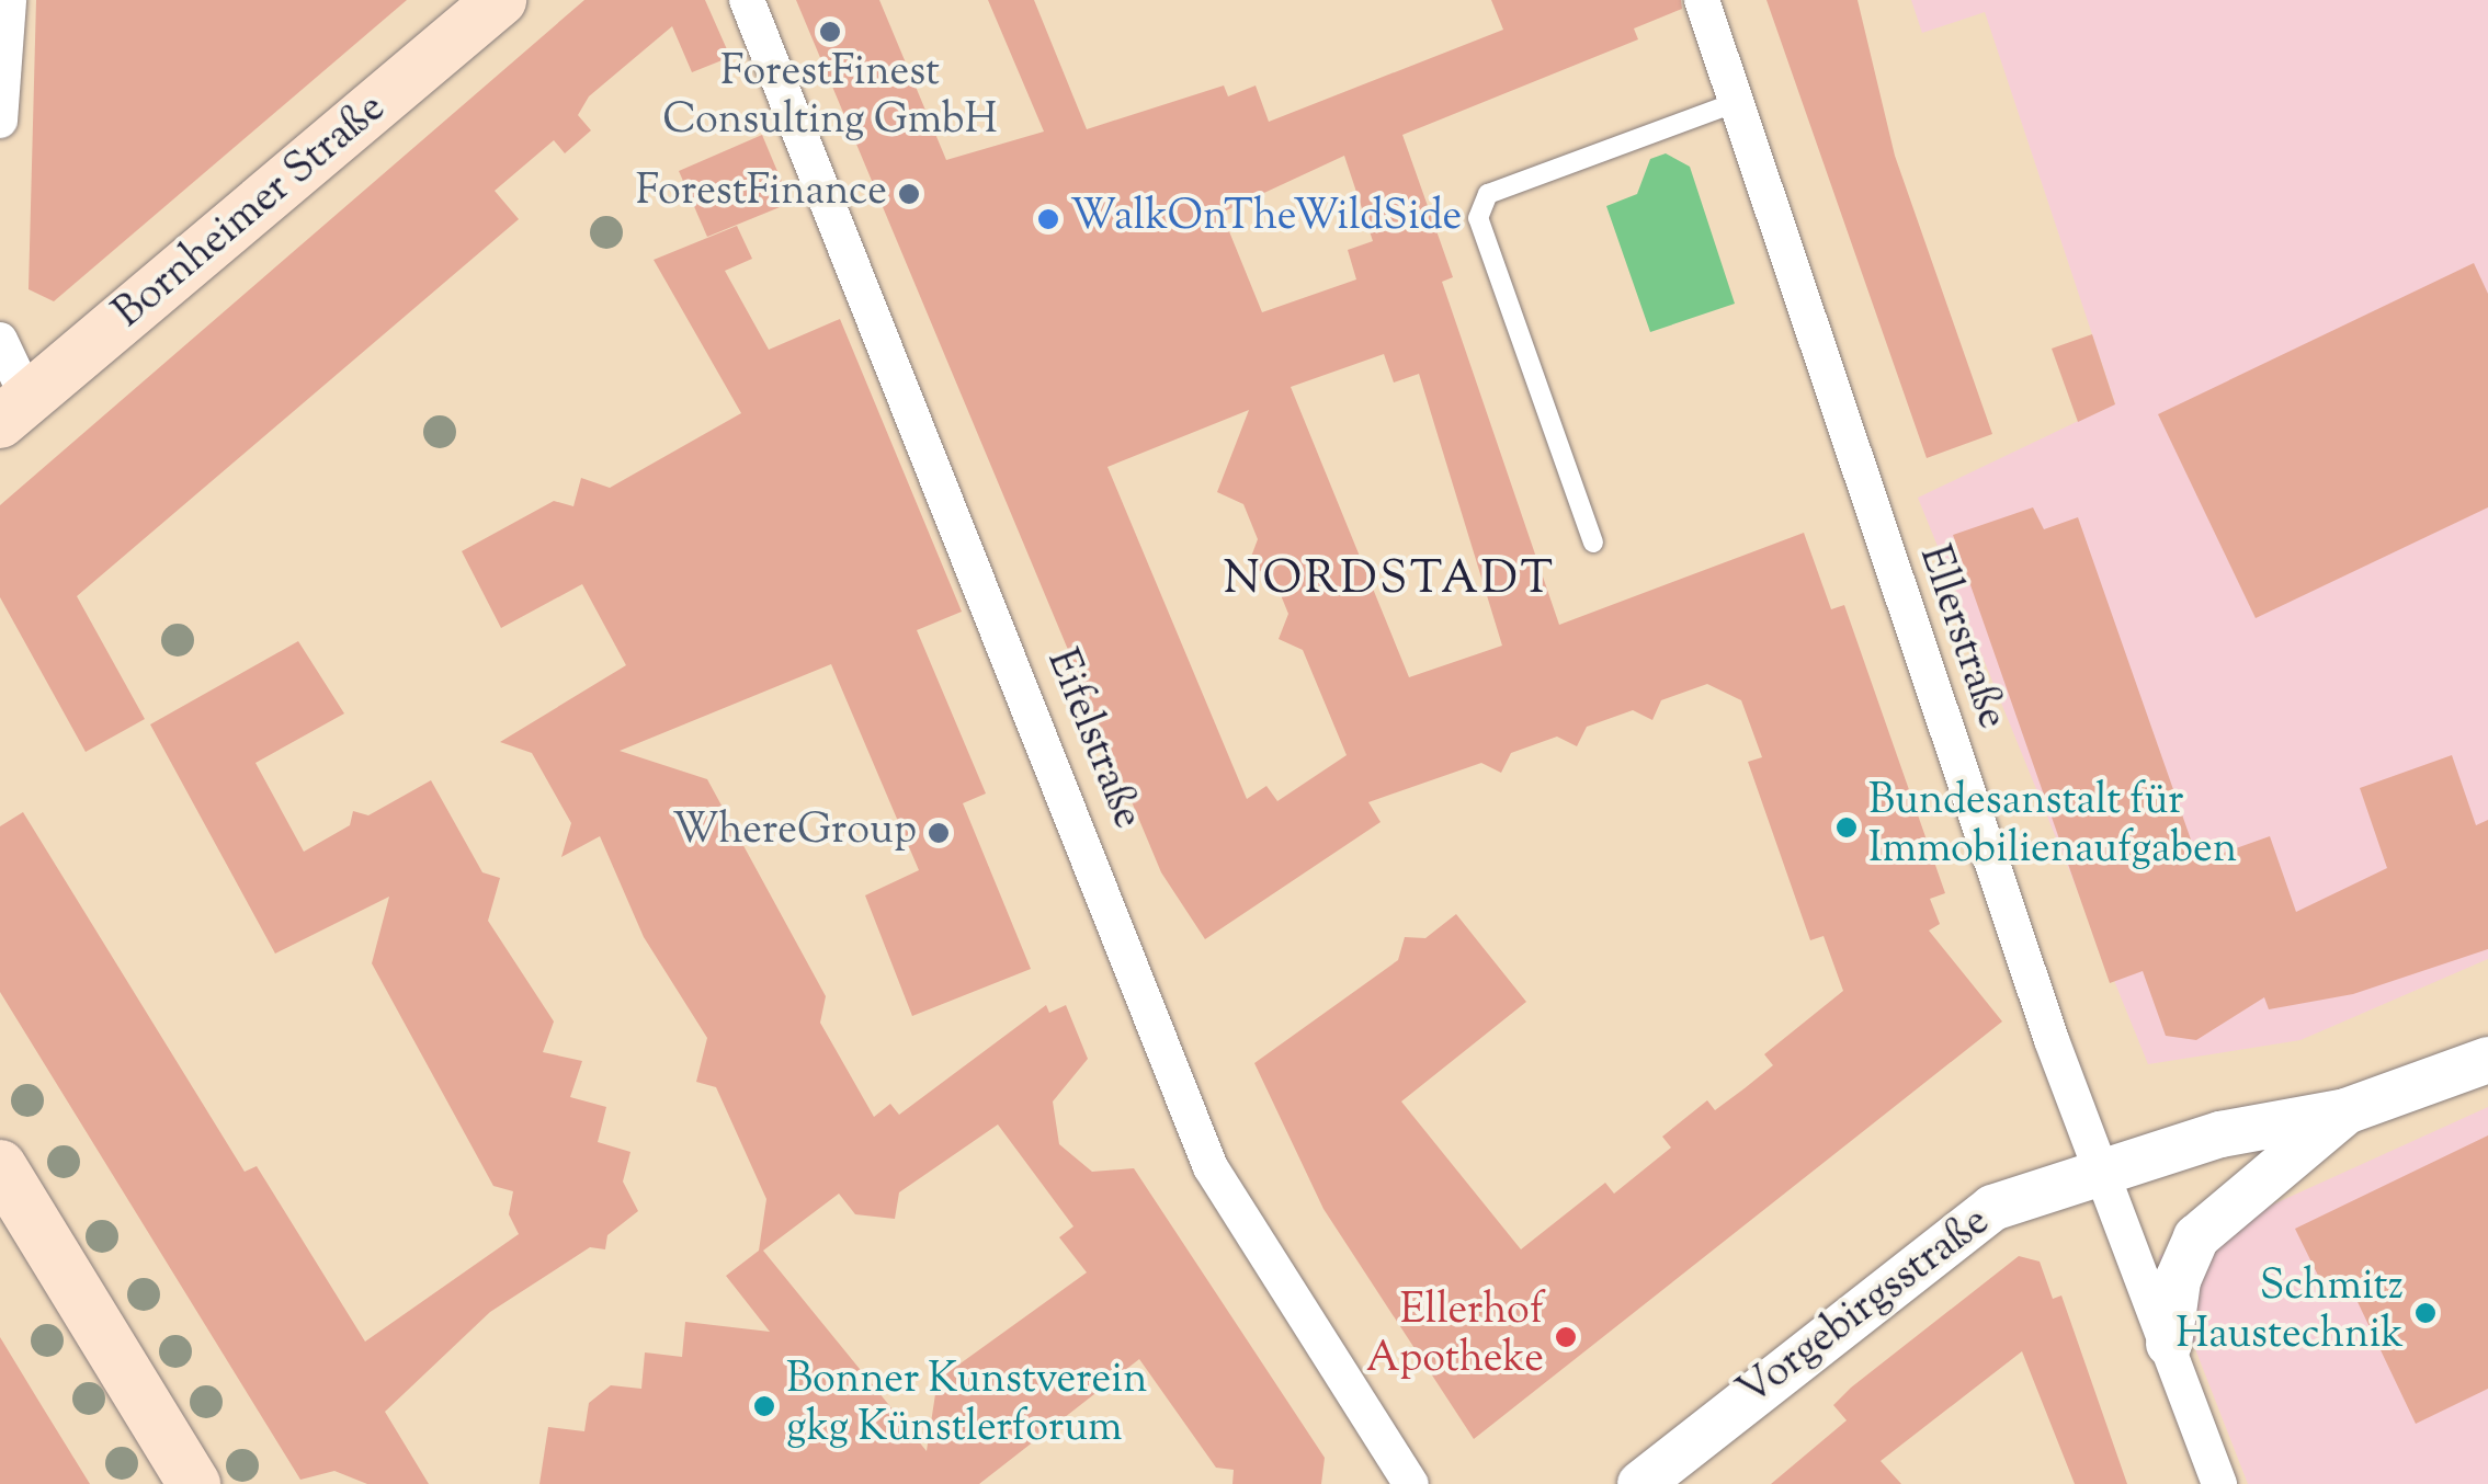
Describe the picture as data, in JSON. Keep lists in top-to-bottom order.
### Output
{
  "streets": {
    "main road": ["Bornheimer Straße"],
    "street": ["Ellerstraße", "Eifelstraße", "Vorgebirgsstraße"]
  },
  "crossings": [
    ["Ellerstraße", "Vorgebirgsstraße"]
  ],
  "districts": ["NORDSTADT"],
  "places": [
    "ForestFinest Consulting GmbH",
    "ForestFinance",
    "WalkOnTheWildSide",
    "Bundesanstalt für Immobilienaufgaben",
    "WhereGroup",
    "Schmitz Haustechnik",
    "Ellerhof Apotheke",
    "Bonner Kunstverein gkg Künstlerforum"
  ]
}
